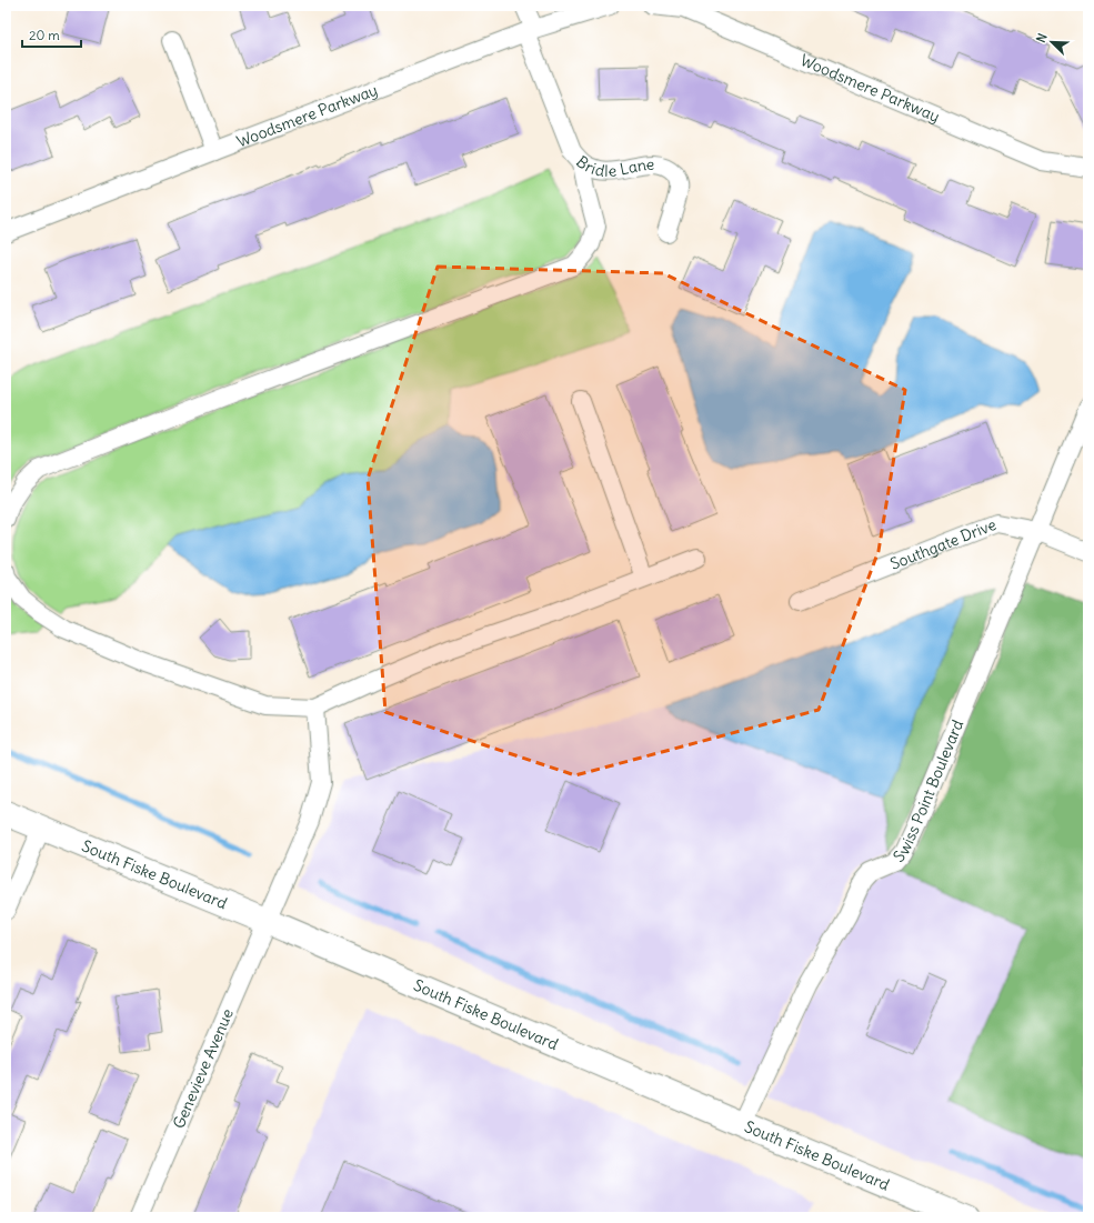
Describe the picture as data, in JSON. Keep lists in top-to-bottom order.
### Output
{
  "streets": {
    "main road": ["South Fiske Boulevard"],
    "street": [
      "Woodsmere Parkway",
      "Bridle Lane",
      "Southgate Drive",
      "Swiss Point Boulevard",
      "Genevieve Avenue"
    ]
  },
  "crossings": [
    ["Woodsmere Parkway", "Bridle Lane"],
    ["Southgate Drive", "Swiss Point Boulevard"],
    ["Swiss Point Boulevard", "South Fiske Boulevard"],
    ["South Fiske Boulevard", "Genevieve Avenue"]
  ],
  "scale_bar": "20 m",
  "north": "top left"
}
